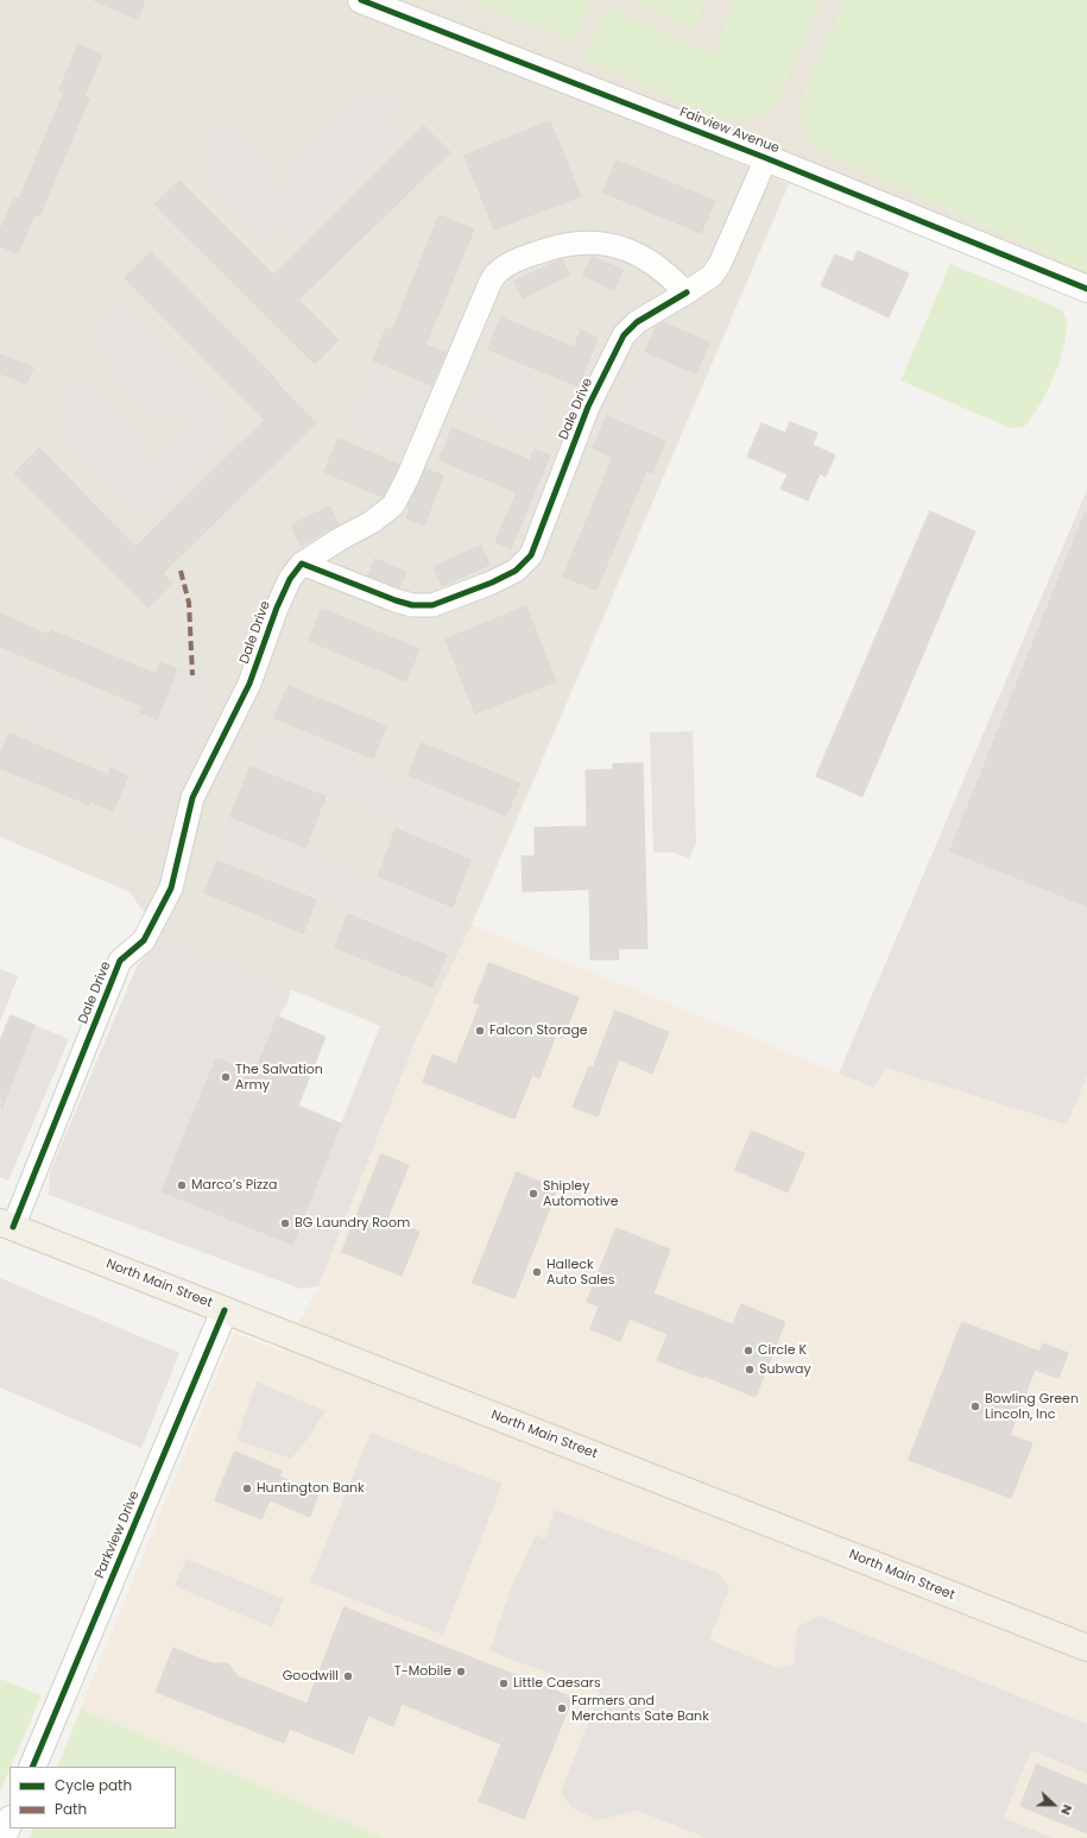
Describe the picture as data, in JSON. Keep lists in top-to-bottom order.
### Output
{
  "streets": {
    "main road": ["North Main Street"],
    "street": ["Fairview Avenue", "Dale Drive", "Parkview Drive"]
  },
  "crossings": [
    ["Fairview Avenue", "Dale Drive"],
    ["Dale Drive", "North Main Street"],
    ["North Main Street", "Parkview Drive"]
  ],
  "places": [
    "Falcon Storage",
    "The Salvation Army",
    "Marco’s Pizza",
    "Shipley Automotive",
    "BG Laundry Room",
    "Halleck Auto Sales",
    "Circle K",
    "Subway",
    "Bowling Green Lincoln, Inc",
    "Huntington Bank",
    "T-Mobile",
    "Goodwill",
    "Little Caesars",
    "Farmers and Merchants Sate Bank"
  ],
  "legend": ["Cycle path", "Path"],
  "north": "right"
}
